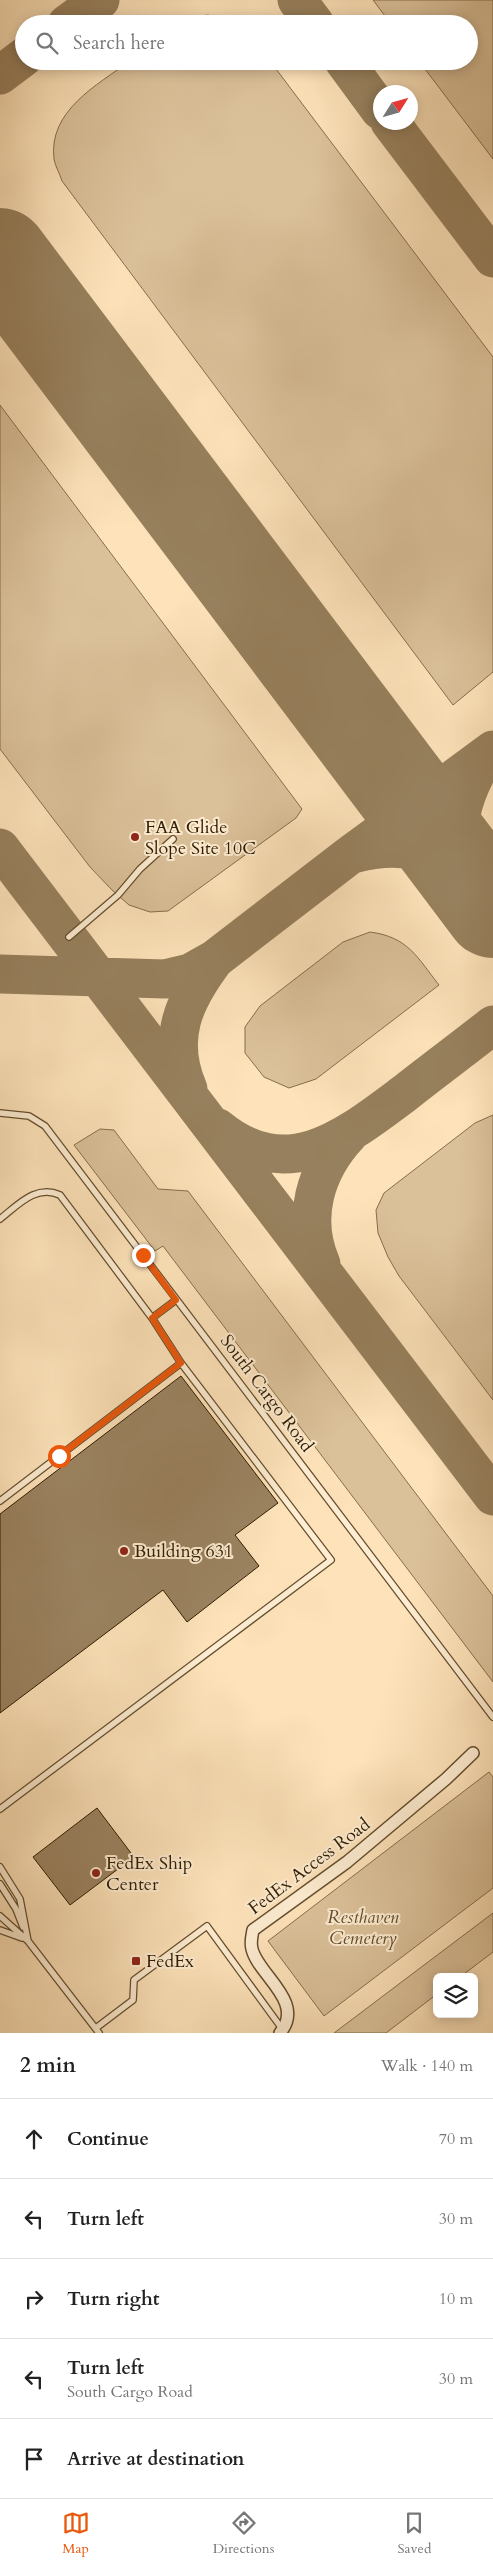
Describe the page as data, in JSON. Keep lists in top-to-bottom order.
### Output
{
  "streets": {
    "street": ["FedEx Access Road"],
    "lane": ["South Cargo Road"]
  },
  "parks": ["Resthaven Cemetery"],
  "places": {
    "other": ["FAA Glide Slope Site 10C", "Building 631", "FedEx Ship Center"],
    "transit": ["FedEx"]
  },
  "north": "top right",
  "page": {
    "search": "Search here",
    "heading": ["2 min", "Walk · 140 m"],
    "list": [
      ["Continue", "70 m"],
      ["Turn left", "30 m"],
      ["Turn right", "10 m"],
      ["Turn left", "South Cargo Road", "30 m"],
      "Arrive at destination"
    ],
    "nav": ["Map", "Directions", "Saved"]
  }
}
